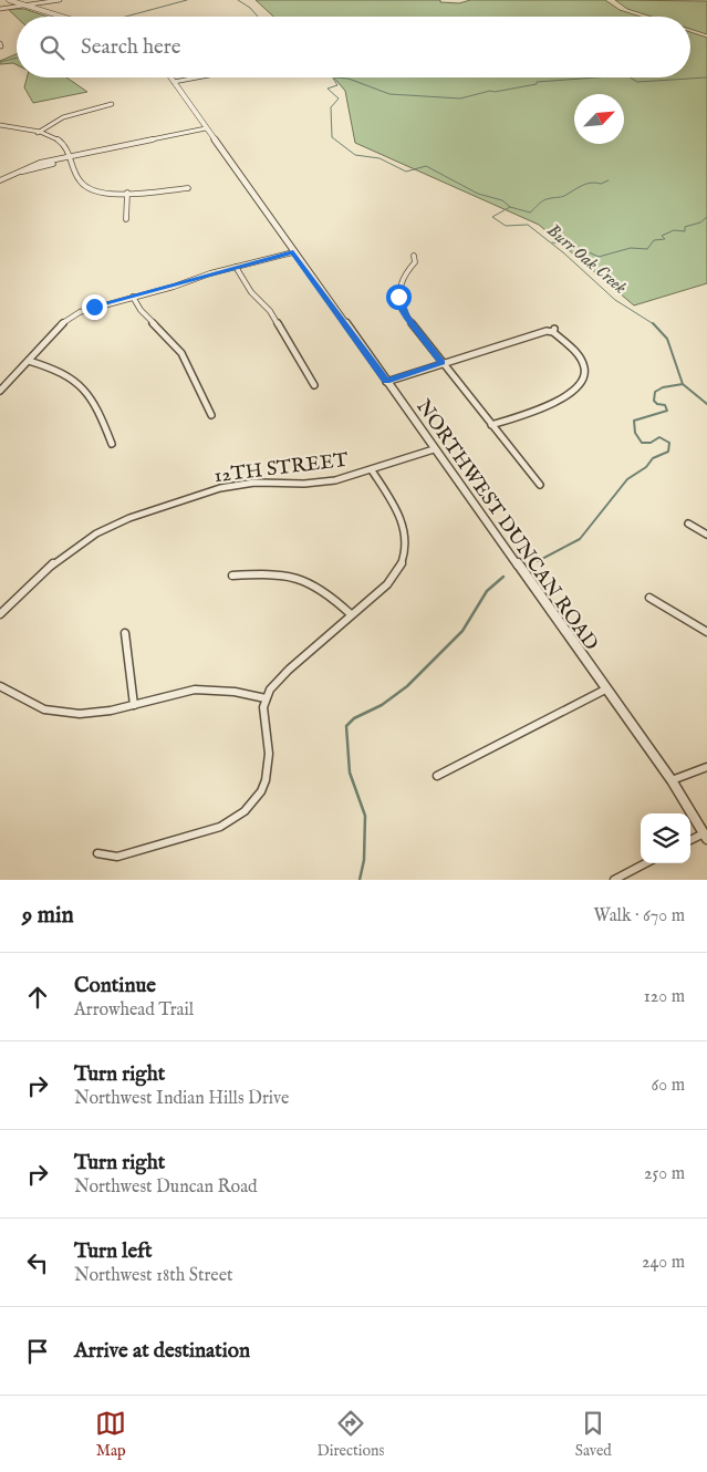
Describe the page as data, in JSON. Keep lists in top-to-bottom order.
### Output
{
  "streets": {
    "street": ["12TH STREET", "NORTHWEST DUNCAN ROAD"]
  },
  "crossings": [
    ["12TH STREET", "NORTHWEST DUNCAN ROAD"]
  ],
  "water": ["Burr Oak Creek"],
  "north": "top right",
  "page": {
    "search": "Search here",
    "heading": ["9 min", "Walk · 670 m"],
    "list": [
      ["Continue", "Arrowhead Trail", "120 m"],
      ["Turn right", "Northwest Indian Hills Drive", "60 m"],
      ["Turn right", "Northwest Duncan Road", "250 m"],
      ["Turn left", "Northwest 18th Street", "240 m"],
      "Arrive at destination"
    ],
    "nav": ["Map", "Directions", "Saved"]
  }
}
